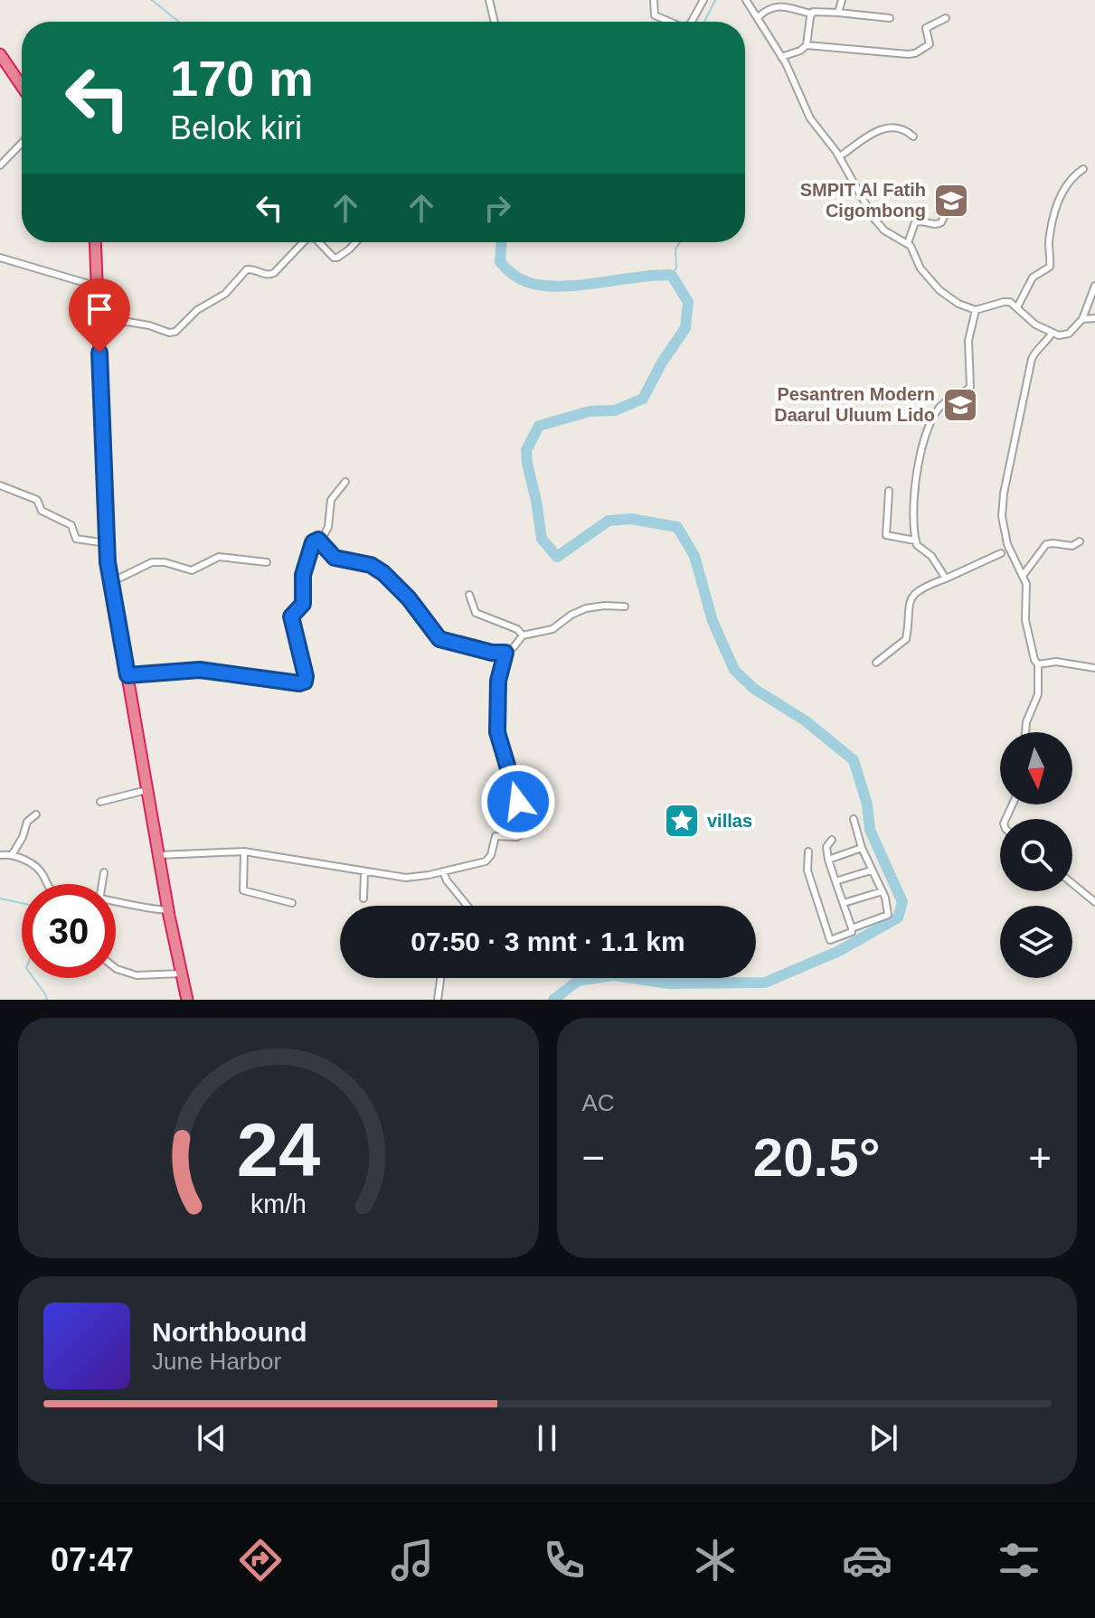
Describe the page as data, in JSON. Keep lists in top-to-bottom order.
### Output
{
  "places": {
    "school or university": ["SMPIT Al Fatih Cigombong", "Pesantren Modern Daarul Uluum Lido"],
    "place": ["villas"]
  },
  "north": "bottom",
  "page": {
    "turn": ["170 m", "Belok kiri"],
    "limit": "30",
    "trip": "07:50 · 3 mnt · 1.1 km",
    "tile": "AC",
    "heat": ["−", "20.5°", "+"],
    "song": ["Northbound", "June Harbor"],
    "tabs": "07:47",
    "gauge": ["24", "km/h"]
  }
}
